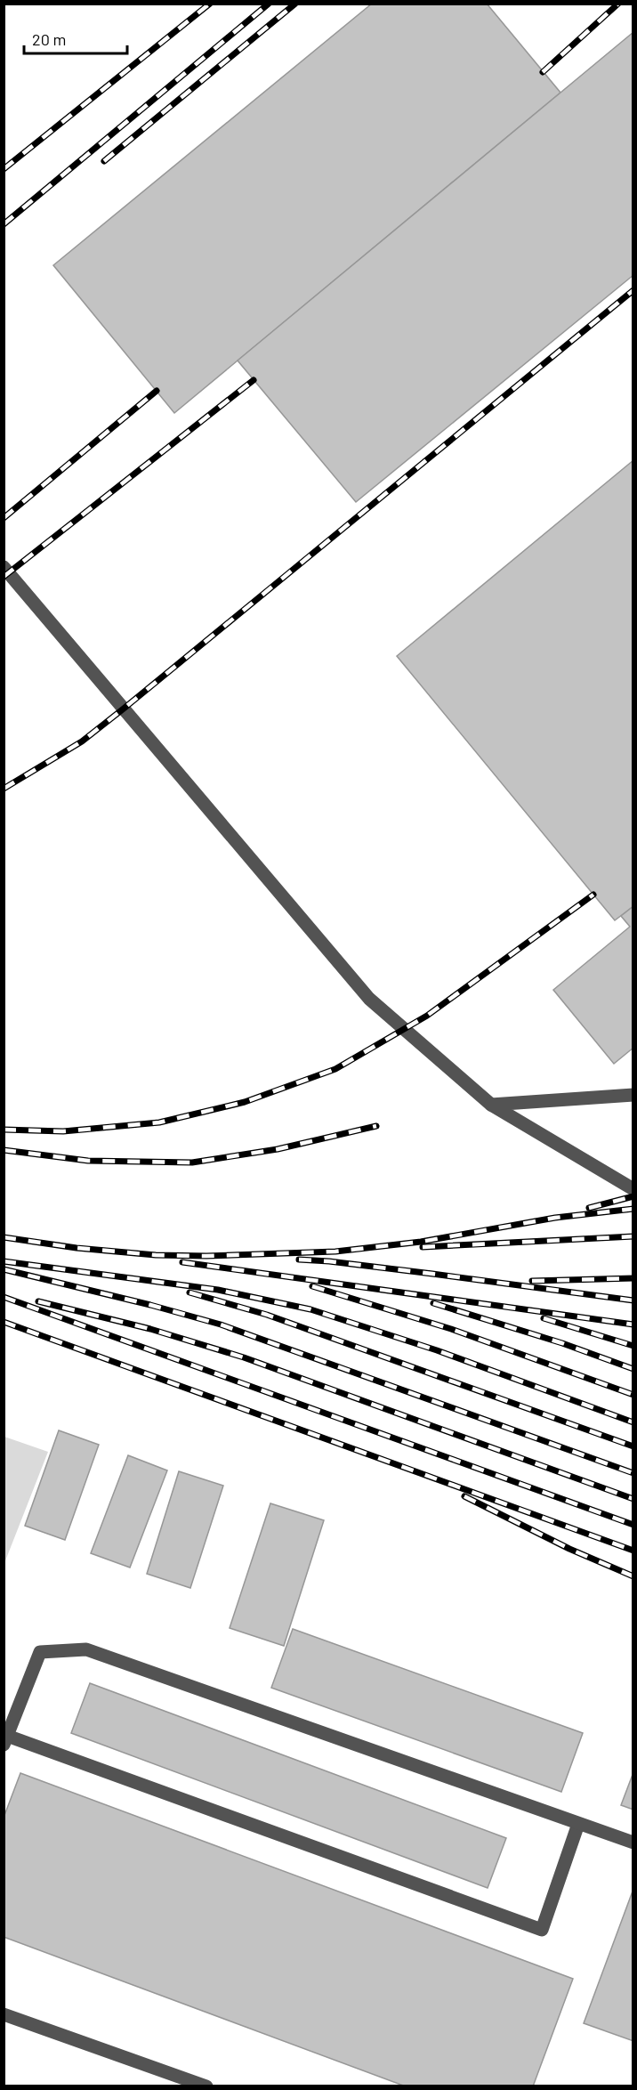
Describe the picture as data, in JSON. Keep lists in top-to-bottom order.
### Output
{
  "scale_bar": "20 m"
}
